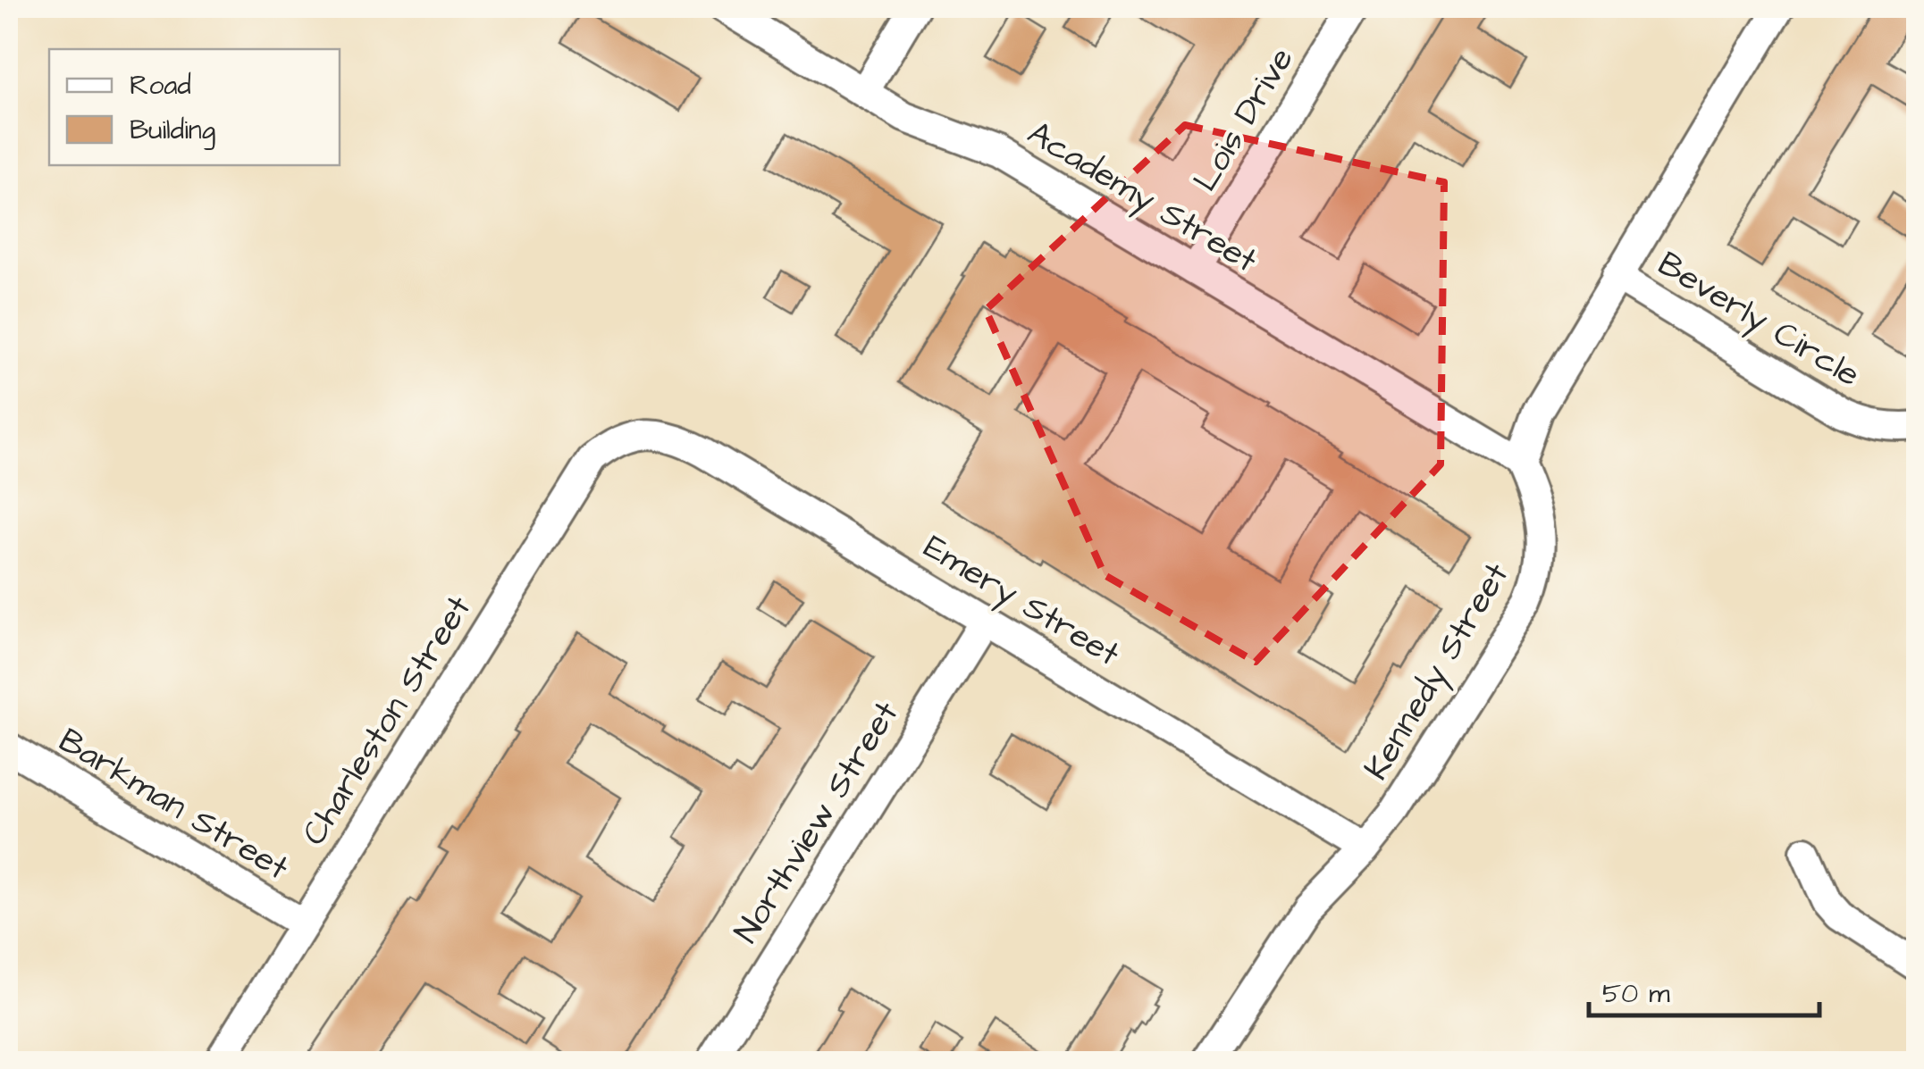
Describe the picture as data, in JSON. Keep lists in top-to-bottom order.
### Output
{
  "streets": {
    "street": [
      "Lois Drive",
      "Academy Street",
      "Beverly Circle",
      "Emery Street",
      "Kennedy Street",
      "Charleston Street",
      "Barkman Street",
      "Northview Street"
    ]
  },
  "crossings": [
    ["Lois Drive", "Academy Street"],
    ["Academy Street", "Kennedy Street"],
    ["Emery Street", "Kennedy Street"],
    ["Emery Street", "Charleston Street"],
    ["Emery Street", "Northview Street"],
    ["Charleston Street", "Barkman Street"]
  ],
  "legend": ["Road", "Building"],
  "scale_bar": "50 m"
}
